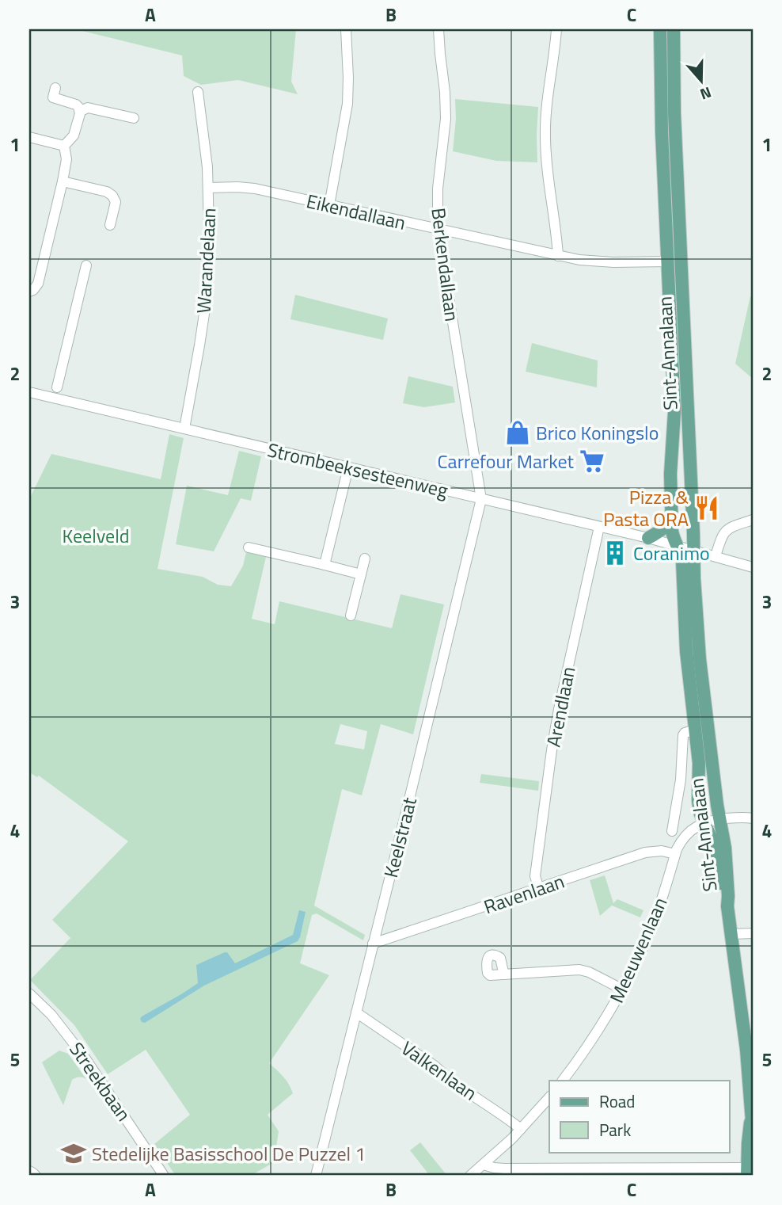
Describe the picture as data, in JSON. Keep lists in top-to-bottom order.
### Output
{
  "streets": {
    "main road": ["Sint-Annalaan"],
    "street": [
      "Eikendallaan",
      "Warandelaan",
      "Berkendallaan",
      "Strombeeksesteenweg",
      "Arendlaan",
      "Keelstraat",
      "Ravenlaan",
      "Meeuwenlaan",
      "Valkenlaan",
      "Streekbaan"
    ]
  },
  "crossings": [
    ["Eikendallaan", "Warandelaan"],
    ["Eikendallaan", "Berkendallaan"],
    ["Eikendallaan", "Sint-Annalaan"],
    ["Warandelaan", "Strombeeksesteenweg"],
    ["Berkendallaan", "Strombeeksesteenweg"],
    ["Berkendallaan", "Keelstraat"],
    ["Sint-Annalaan", "Strombeeksesteenweg"],
    ["Sint-Annalaan", "Meeuwenlaan"],
    ["Strombeeksesteenweg", "Arendlaan"],
    ["Strombeeksesteenweg", "Keelstraat"],
    ["Arendlaan", "Ravenlaan"],
    ["Keelstraat", "Ravenlaan"],
    ["Keelstraat", "Valkenlaan"],
    ["Ravenlaan", "Meeuwenlaan"]
  ],
  "parks": ["Keelveld"],
  "places": {
    "shop": ["Brico Koningslo"],
    "supermarket": ["Carrefour Market"],
    "restaurant": ["Pizza & Pasta ORA"],
    "building": ["Coranimo"],
    "school or university": ["Stedelijke Basisschool De Puzzel 1"]
  },
  "legend": ["Road", "Park"],
  "north": "bottom",
  "grid": {
    "columns": ["A", "B", "C"],
    "rows": [
      "1",
      "2",
      "3",
      "4",
      "5"
    ]
  }
}
